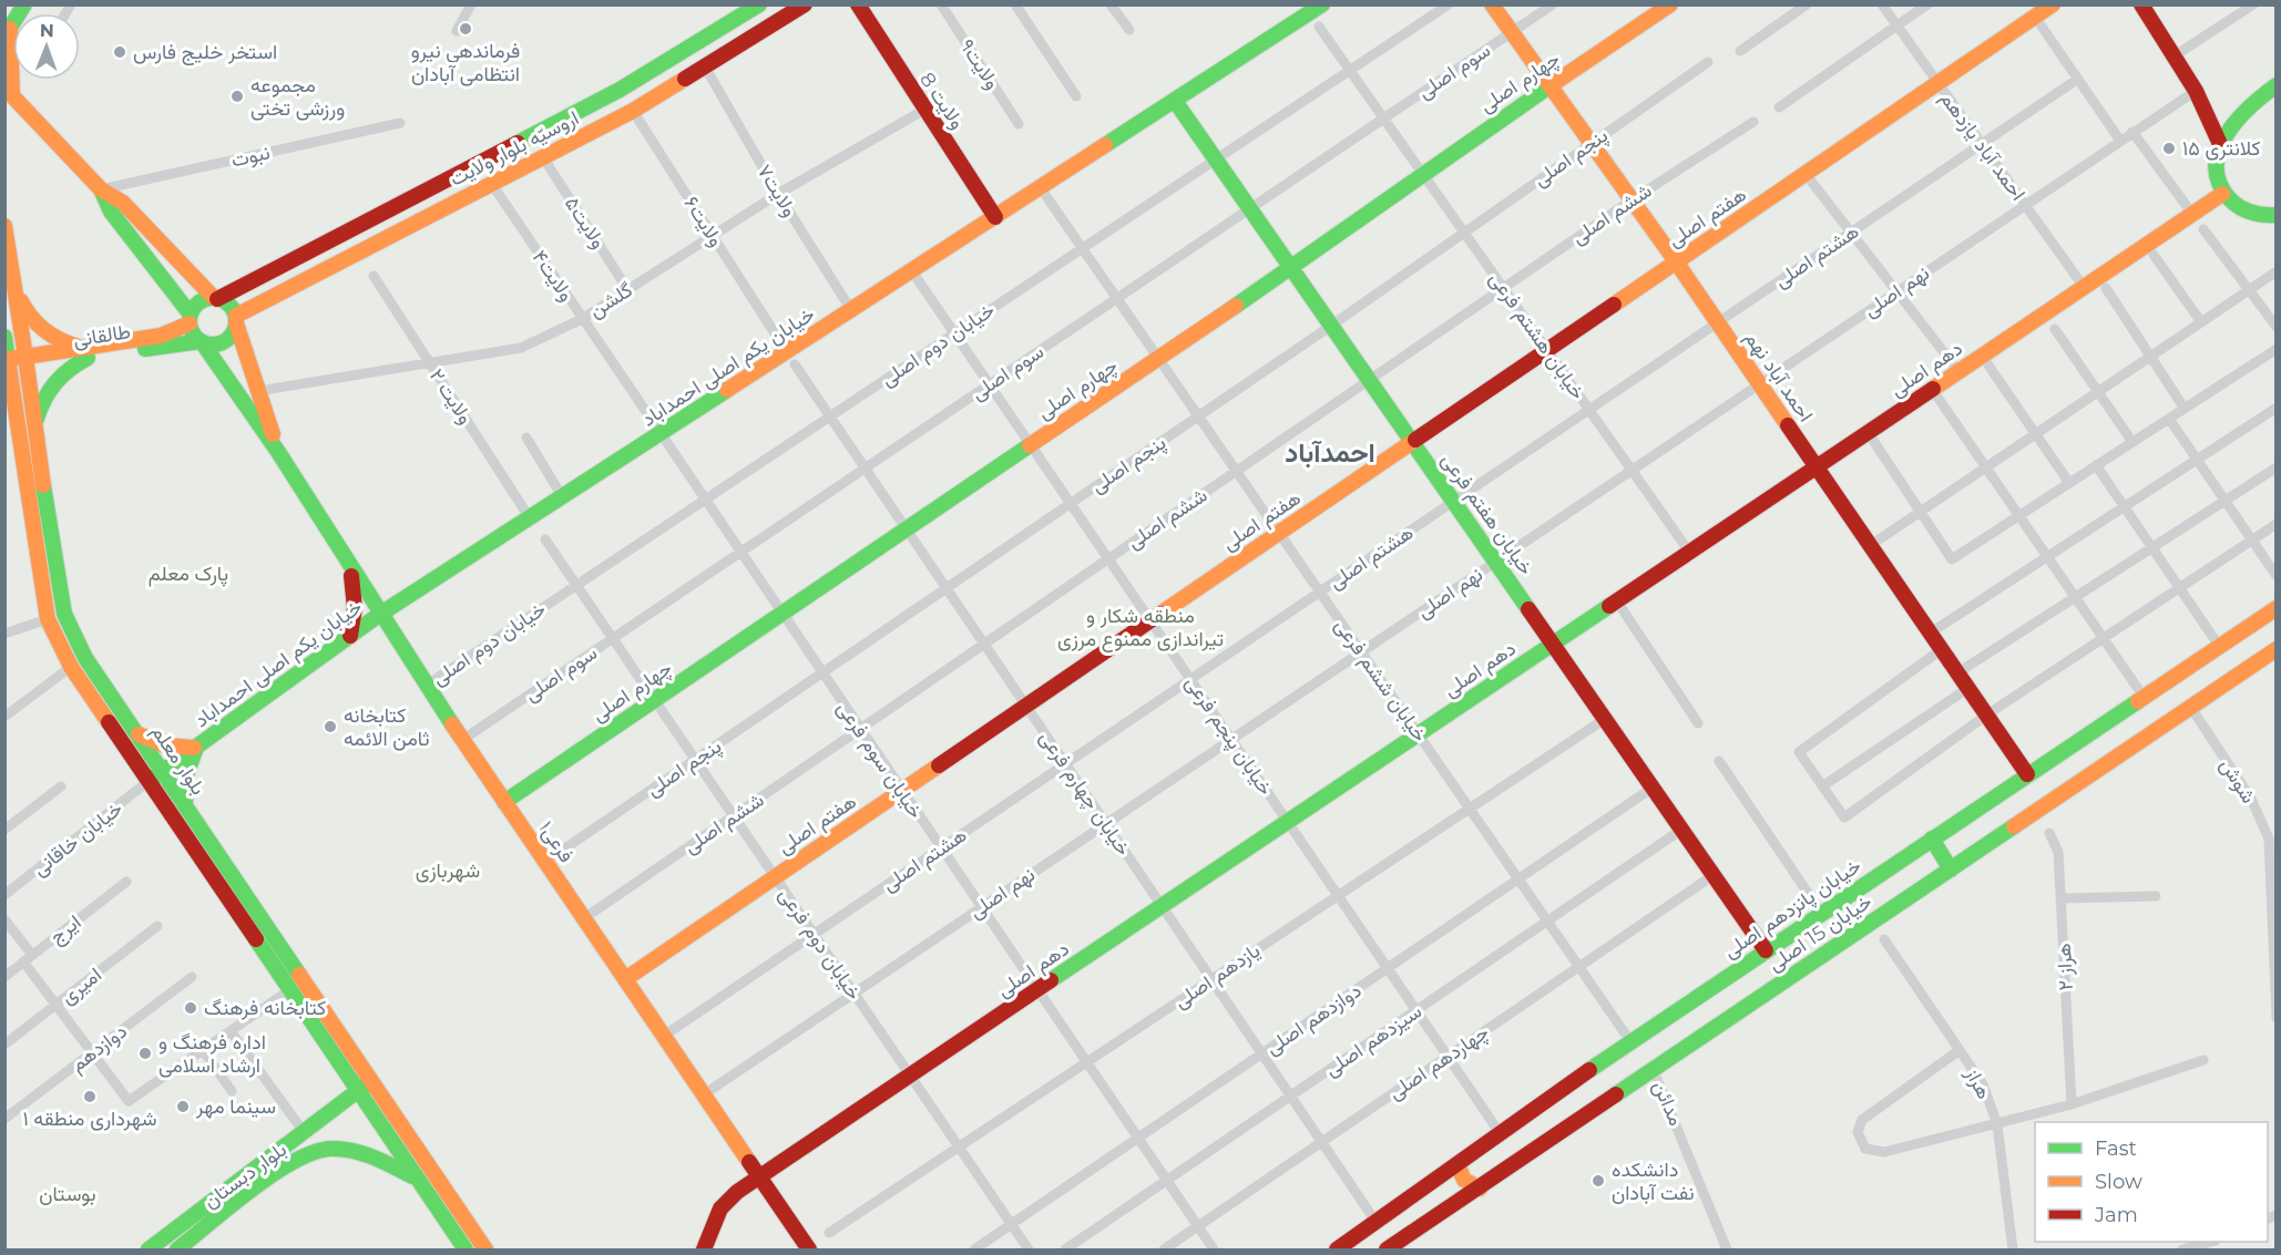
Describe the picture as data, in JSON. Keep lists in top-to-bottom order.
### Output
{
  "streets": {
    "main road": [
      "چهارم اصلی",
      "ولایت 8",
      "اروسیّه بلوار ولایت",
      "هفتم اصلی",
      "طالقانی",
      "خیابان یکم اصلی احمداباد",
      "دهم اصلی",
      "احمد آباد نهم",
      "خیابان هفتم فرعی",
      "بلوار معلم",
      "فرعی۱",
      "خیابان پانزدهم اصلی",
      "خیابان 15 اصلی",
      "بلوار دبستان"
    ],
    "street": [
      "ولایت۹",
      "سوم اصلی",
      "احمد آباد یازدهم",
      "نبوت",
      "پنجم اصلی",
      "ولایت۷",
      "ششم اصلی",
      "ولایت۶",
      "ولایت۵",
      "هشتم اصلی",
      "ولایت۴",
      "نهم اصلی",
      "گلشن",
      "خیابان هشتم فرعی",
      "خیابان دوم اصلی",
      "ولایت ۲",
      "خیابان ششم فرعی",
      "خیابان پنجم فرعی",
      "خیابان سوم فرعی",
      "شوش",
      "خیابان چهارم فرعی",
      "خیابان خاقانی",
      "ایرج",
      "خیابان دوم فرعی",
      "هراز ۲",
      "یازدهم اصلی",
      "امیری",
      "دوازدهم اصلی",
      "سیزدهم اصلی",
      "دوازدهم",
      "چهاردهم اصلی",
      "هراز",
      "مدائن"
    ]
  },
  "crossings": [
    ["سوم اصلی", "خیابان هشتم فرعی"],
    ["سوم اصلی", "احمد آباد نهم"],
    ["سوم اصلی", "خیابان هفتم فرعی"],
    ["سوم اصلی", "خیابان ششم فرعی"],
    ["سوم اصلی", "خیابان پنجم فرعی"],
    ["سوم اصلی", "خیابان سوم فرعی"],
    ["سوم اصلی", "خیابان چهارم فرعی"],
    ["سوم اصلی", "فرعی۱"],
    ["سوم اصلی", "خیابان دوم فرعی"],
    ["چهارم اصلی", "خیابان هشتم فرعی"],
    ["چهارم اصلی", "احمد آباد نهم"],
    ["چهارم اصلی", "خیابان هفتم فرعی"],
    ["چهارم اصلی", "خیابان ششم فرعی"],
    ["چهارم اصلی", "خیابان پنجم فرعی"],
    ["چهارم اصلی", "خیابان سوم فرعی"],
    ["چهارم اصلی", "خیابان چهارم فرعی"],
    ["چهارم اصلی", "فرعی۱"],
    ["چهارم اصلی", "خیابان دوم فرعی"],
    ["ولایت 8", "گلشن"],
    ["ولایت 8", "خیابان یکم اصلی احمداباد"],
    ["احمد آباد یازدهم", "هفتم اصلی"],
    ["احمد آباد یازدهم", "هشتم اصلی"],
    ["احمد آباد یازدهم", "نهم اصلی"],
    ["احمد آباد یازدهم", "دهم اصلی"],
    ["اروسیّه بلوار ولایت", "ولایت۷"],
    ["اروسیّه بلوار ولایت", "ولایت۶"],
    ["اروسیّه بلوار ولایت", "ولایت۵"],
    ["اروسیّه بلوار ولایت", "ولایت۴"],
    ["اروسیّه بلوار ولایت", "طالقانی"],
    ["پنجم اصلی", "خیابان هشتم فرعی"],
    ["پنجم اصلی", "احمد آباد نهم"],
    ["پنجم اصلی", "خیابان هفتم فرعی"],
    ["پنجم اصلی", "خیابان ششم فرعی"],
    ["پنجم اصلی", "خیابان پنجم فرعی"],
    ["پنجم اصلی", "خیابان سوم فرعی"],
    ["پنجم اصلی", "خیابان چهارم فرعی"],
    ["پنجم اصلی", "فرعی۱"],
    ["پنجم اصلی", "خیابان دوم فرعی"],
    ["ولایت۷", "گلشن"],
    ["ولایت۷", "خیابان یکم اصلی احمداباد"],
    ["ششم اصلی", "خیابان هشتم فرعی"],
    ["ششم اصلی", "احمد آباد نهم"],
    ["ششم اصلی", "خیابان هفتم فرعی"],
    ["ششم اصلی", "خیابان ششم فرعی"],
    ["ششم اصلی", "خیابان پنجم فرعی"],
    ["ششم اصلی", "خیابان سوم فرعی"],
    ["ششم اصلی", "خیابان چهارم فرعی"],
    ["ششم اصلی", "فرعی۱"],
    ["ششم اصلی", "خیابان دوم فرعی"],
    ["هفتم اصلی", "خیابان هشتم فرعی"],
    ["هفتم اصلی", "احمد آباد نهم"],
    ["هفتم اصلی", "خیابان هفتم فرعی"],
    ["هفتم اصلی", "خیابان ششم فرعی"],
    ["هفتم اصلی", "خیابان پنجم فرعی"],
    ["هفتم اصلی", "خیابان سوم فرعی"],
    ["هفتم اصلی", "خیابان چهارم فرعی"],
    ["هفتم اصلی", "فرعی۱"],
    ["هفتم اصلی", "خیابان دوم فرعی"],
    ["ولایت۶", "گلشن"],
    ["ولایت۵", "گلشن"],
    ["هشتم اصلی", "خیابان هشتم فرعی"],
    ["هشتم اصلی", "احمد آباد نهم"],
    ["هشتم اصلی", "خیابان هفتم فرعی"],
    ["هشتم اصلی", "خیابان ششم فرعی"],
    ["هشتم اصلی", "خیابان پنجم فرعی"],
    ["هشتم اصلی", "خیابان سوم فرعی"],
    ["هشتم اصلی", "خیابان چهارم فرعی"],
    ["هشتم اصلی", "فرعی۱"],
    ["هشتم اصلی", "خیابان دوم فرعی"],
    ["ولایت۴", "گلشن"],
    ["ولایت۴", "خیابان یکم اصلی احمداباد"],
    ["ولایت۴", "خیابان سوم فرعی"],
    ["نهم اصلی", "خیابان هشتم فرعی"],
    ["نهم اصلی", "احمد آباد نهم"],
    ["نهم اصلی", "خیابان هفتم فرعی"],
    ["نهم اصلی", "خیابان ششم فرعی"],
    ["نهم اصلی", "خیابان پنجم فرعی"],
    ["نهم اصلی", "خیابان سوم فرعی"],
    ["نهم اصلی", "خیابان چهارم فرعی"],
    ["نهم اصلی", "فرعی۱"],
    ["نهم اصلی", "خیابان دوم فرعی"],
    ["گلشن", "ولایت ۲"],
    ["طالقانی", "بلوار معلم"],
    ["خیابان هشتم فرعی", "خیابان دوم اصلی"],
    ["خیابان هشتم فرعی", "دهم اصلی"],
    ["خیابان دوم اصلی", "خیابان هفتم فرعی"],
    ["خیابان دوم اصلی", "خیابان ششم فرعی"],
    ["خیابان دوم اصلی", "خیابان پنجم فرعی"],
    ["خیابان دوم اصلی", "خیابان سوم فرعی"],
    ["خیابان دوم اصلی", "خیابان چهارم فرعی"],
    ["خیابان دوم اصلی", "فرعی۱"],
    ["خیابان دوم اصلی", "خیابان دوم فرعی"],
    ["خیابان یکم اصلی احمداباد", "ولایت ۲"],
    ["خیابان یکم اصلی احمداباد", "خیابان هفتم فرعی"],
    ["خیابان یکم اصلی احمداباد", "خیابان ششم فرعی"],
    ["خیابان یکم اصلی احمداباد", "خیابان پنجم فرعی"],
    ["خیابان یکم اصلی احمداباد", "بلوار معلم"],
    ["خیابان یکم اصلی احمداباد", "خیابان سوم فرعی"],
    ["خیابان یکم اصلی احمداباد", "خیابان خاقانی"],
    ["خیابان یکم اصلی احمداباد", "فرعی۱"],
    ["دهم اصلی", "احمد آباد نهم"],
    ["دهم اصلی", "خیابان هفتم فرعی"],
    ["دهم اصلی", "خیابان ششم فرعی"],
    ["دهم اصلی", "خیابان پنجم فرعی"],
    ["دهم اصلی", "خیابان سوم فرعی"],
    ["دهم اصلی", "خیابان چهارم فرعی"],
    ["دهم اصلی", "فرعی۱"],
    ["دهم اصلی", "خیابان دوم فرعی"],
    ["احمد آباد نهم", "خیابان پانزدهم اصلی"],
    ["خیابان هفتم فرعی", "خیابان پانزدهم اصلی"],
    ["خیابان هفتم فرعی", "یازدهم اصلی"],
    ["خیابان هفتم فرعی", "دوازدهم اصلی"],
    ["خیابان هفتم فرعی", "سیزدهم اصلی"],
    ["خیابان هفتم فرعی", "چهاردهم اصلی"],
    ["خیابان ششم فرعی", "خیابان پانزدهم اصلی"],
    ["خیابان ششم فرعی", "یازدهم اصلی"],
    ["خیابان ششم فرعی", "دوازدهم اصلی"],
    ["خیابان ششم فرعی", "سیزدهم اصلی"],
    ["خیابان ششم فرعی", "چهاردهم اصلی"],
    ["خیابان پنجم فرعی", "خیابان پانزدهم اصلی"],
    ["خیابان پنجم فرعی", "یازدهم اصلی"],
    ["خیابان پنجم فرعی", "دوازدهم اصلی"],
    ["خیابان پنجم فرعی", "سیزدهم اصلی"],
    ["خیابان پنجم فرعی", "چهاردهم اصلی"],
    ["بلوار معلم", "خیابان خاقانی"],
    ["بلوار معلم", "بلوار دبستان"],
    ["خیابان سوم فرعی", "یازدهم اصلی"],
    ["خیابان سوم فرعی", "دوازدهم اصلی"],
    ["خیابان سوم فرعی", "سیزدهم اصلی"],
    ["خیابان سوم فرعی", "چهاردهم اصلی"],
    ["شوش", "خیابان 15 اصلی"],
    ["خیابان چهارم فرعی", "خیابان پانزدهم اصلی"],
    ["خیابان چهارم فرعی", "یازدهم اصلی"],
    ["خیابان چهارم فرعی", "دوازدهم اصلی"],
    ["خیابان چهارم فرعی", "سیزدهم اصلی"],
    ["خیابان چهارم فرعی", "چهاردهم اصلی"],
    ["خیابان 15 اصلی", "مدائن"],
    ["خیابان دوم فرعی", "یازدهم اصلی"],
    ["خیابان دوم فرعی", "دوازدهم اصلی"]
  ],
  "districts": ["احمدآباد"],
  "parks": [
    "پارک معلم",
    "منطقه شکار و تیراندازی ممنوع مرزی",
    "شهربازی",
    "بوستان"
  ],
  "places": [
    "فرماندهی نیرو انتظامی آبادان",
    "استخر خلیج فارس",
    "مجموعه ورزشی تختی",
    "کلانتری ۱۵",
    "کتابخانه ثامن الائمه",
    "کتابخانه فرهنگ",
    "اداره فرهنگ و ارشاد اسلامی",
    "شهرداری منطقه ۱",
    "سینما مهر",
    "دانشکده نفت آبادان"
  ],
  "legend": ["Fast", "Slow", "Jam"],
  "north": "top"
}
